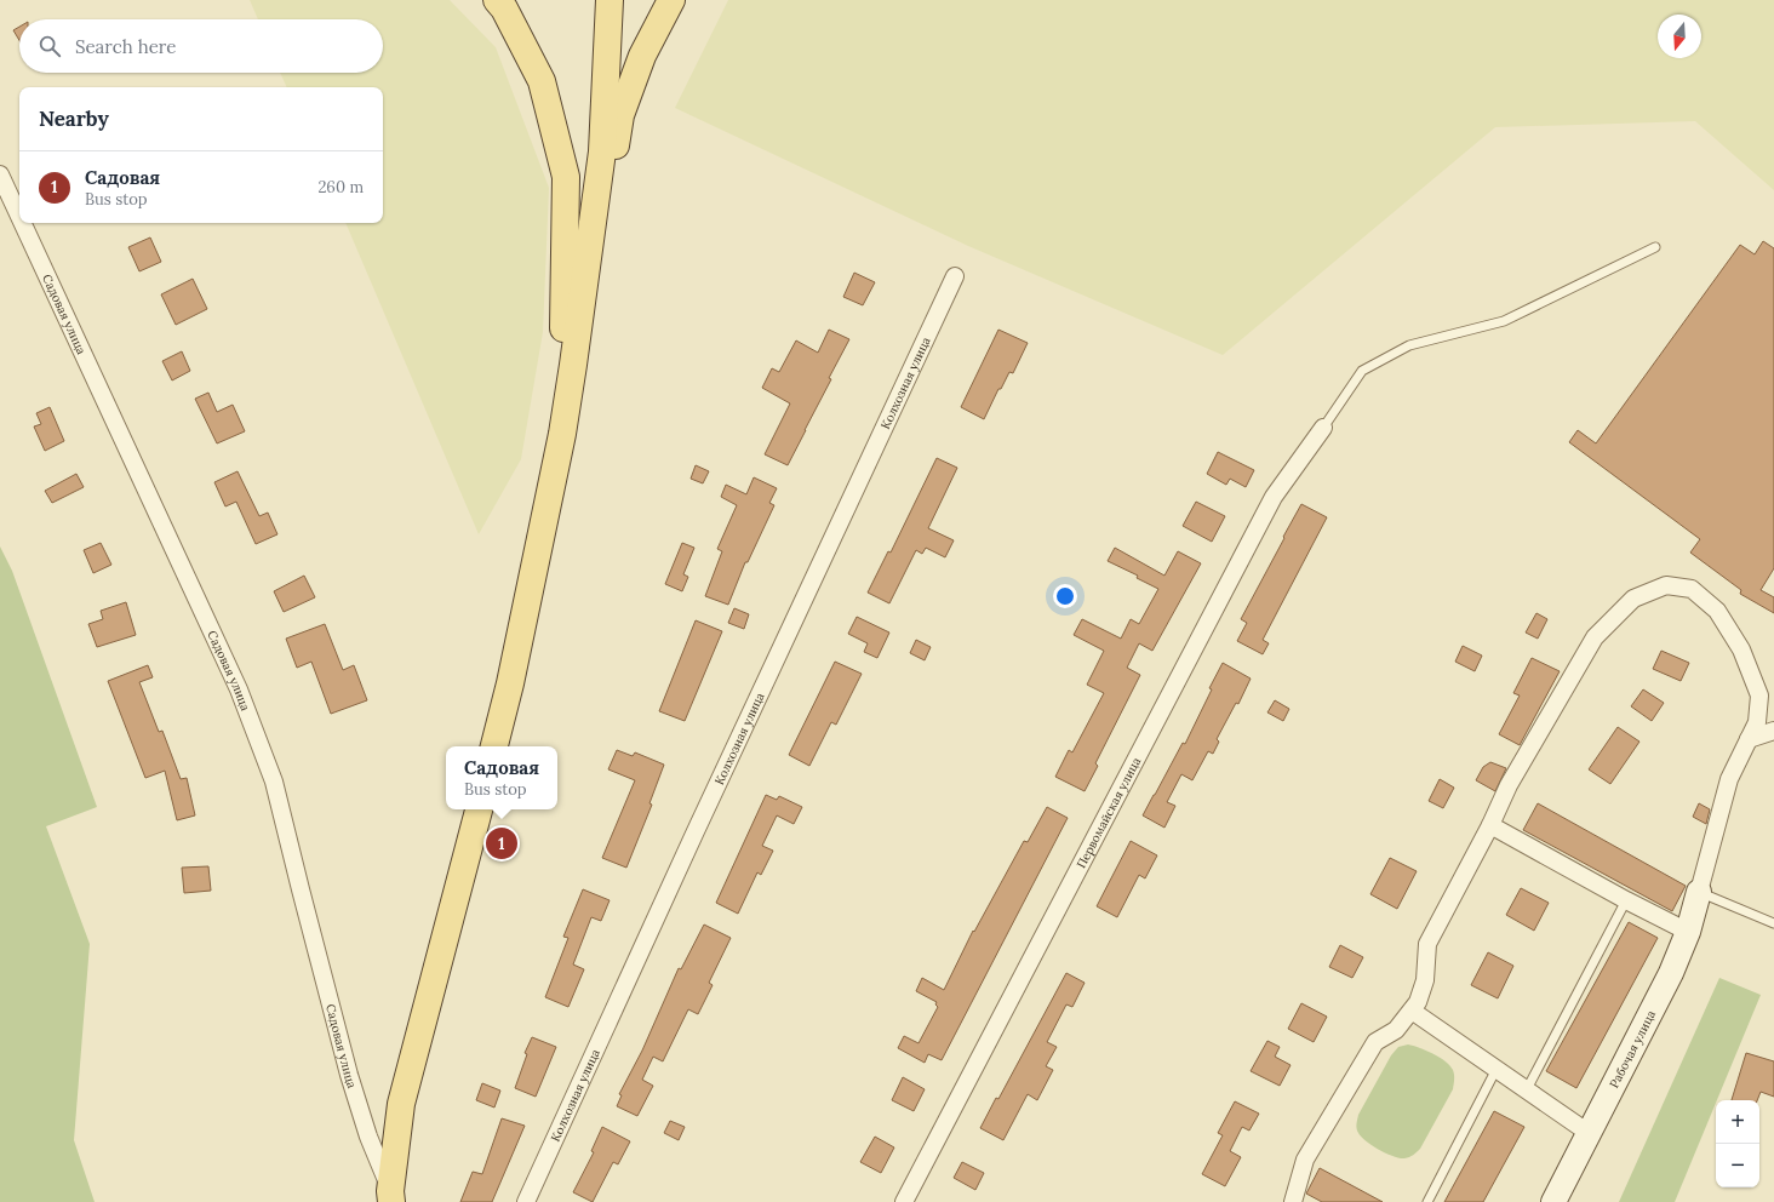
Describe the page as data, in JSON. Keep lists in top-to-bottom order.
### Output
{
  "streets": {
    "street": [
      "Садовая улица",
      "Колхозная улица",
      "Первомайская улица",
      "Рабочая улица"
    ]
  },
  "north": "bottom",
  "page": {
    "search": "Search here",
    "heading": "Nearby",
    "list": [
      {
        "mark": "1",
        "name": "Садовая",
        "note": "Bus stop",
        "value": "260 m"
      }
    ],
    "popup": ["Садовая", "Bus stop"],
    "pins": "1",
    "map_buttons": ["+", "−"]
  }
}
